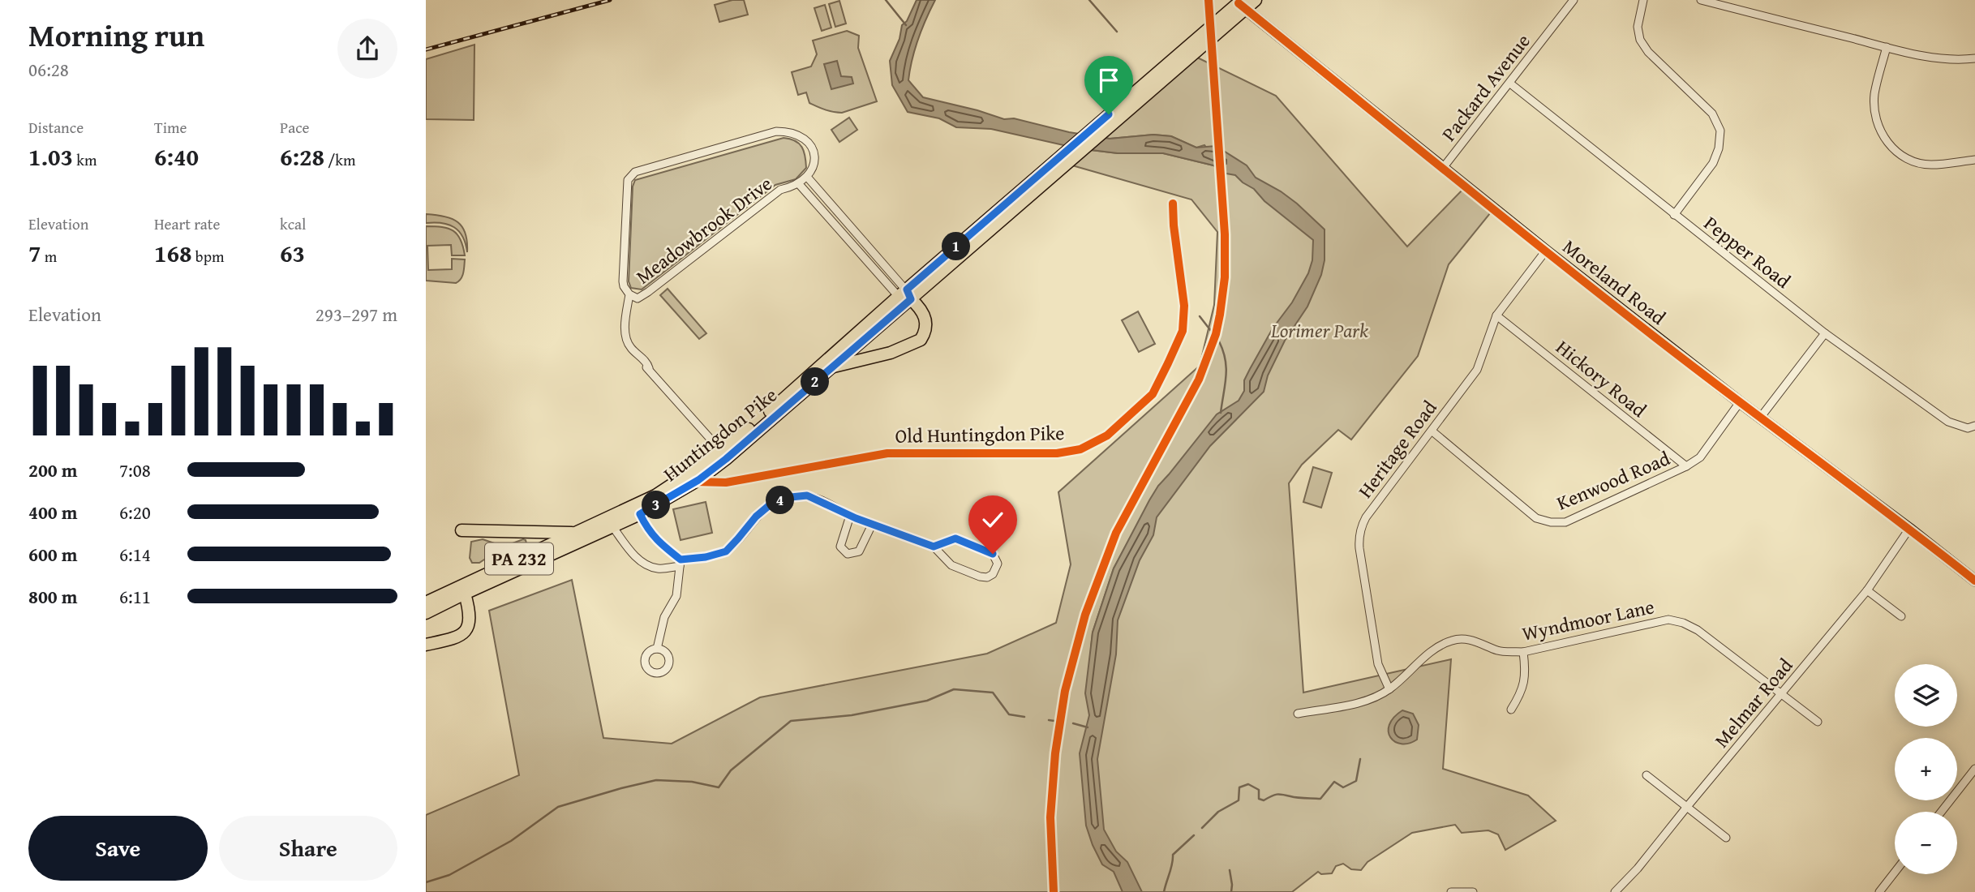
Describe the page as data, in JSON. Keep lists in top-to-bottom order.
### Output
{
  "streets": {
    "main road": ["Huntingdon Pike", "PA 232"],
    "street": [
      "Packard Avenue",
      "Meadowbrook Drive",
      "Pepper Road",
      "Moreland Road",
      "Hickory Road",
      "Old Huntingdon Pike",
      "Heritage Road",
      "Kenwood Road",
      "Wyndmoor Lane",
      "Melmar Road"
    ]
  },
  "crossings": [
    ["Packard Avenue", "Pepper Road"],
    ["Packard Avenue", "Moreland Road"],
    ["Meadowbrook Drive", "Huntingdon Pike"],
    ["Moreland Road", "Huntingdon Pike"],
    ["Moreland Road", "Heritage Road"],
    ["Moreland Road", "Kenwood Road"],
    ["Moreland Road", "Melmar Road"],
    ["Hickory Road", "Heritage Road"],
    ["Hickory Road", "Kenwood Road"],
    ["Huntingdon Pike", "Old Huntingdon Pike"],
    ["Heritage Road", "Kenwood Road"],
    ["Heritage Road", "Wyndmoor Lane"],
    ["Wyndmoor Lane", "Melmar Road"]
  ],
  "parks": ["Lorimer Park"],
  "page": {
    "heading": ["Morning run", "06:28"],
    "stats": [
      ["Distance", "1.03 km"],
      ["Time", "6:40"],
      ["Pace", "6:28 /km"],
      ["Elevation", "7 m"],
      ["Heart rate", "168 bpm"],
      ["kcal", "63"]
    ],
    "pins": [
      "1",
      "2",
      "4",
      "3"
    ],
    "chart": ["Elevation", "293–297 m"],
    "list": [
      {
        "name": "200 m",
        "note": "7:08"
      },
      {
        "name": "400 m",
        "note": "6:20"
      },
      {
        "name": "600 m",
        "note": "6:14"
      },
      {
        "name": "800 m",
        "note": "6:11"
      }
    ],
    "map_buttons": ["+", "−"],
    "buttons": ["Save", "Share"]
  }
}
